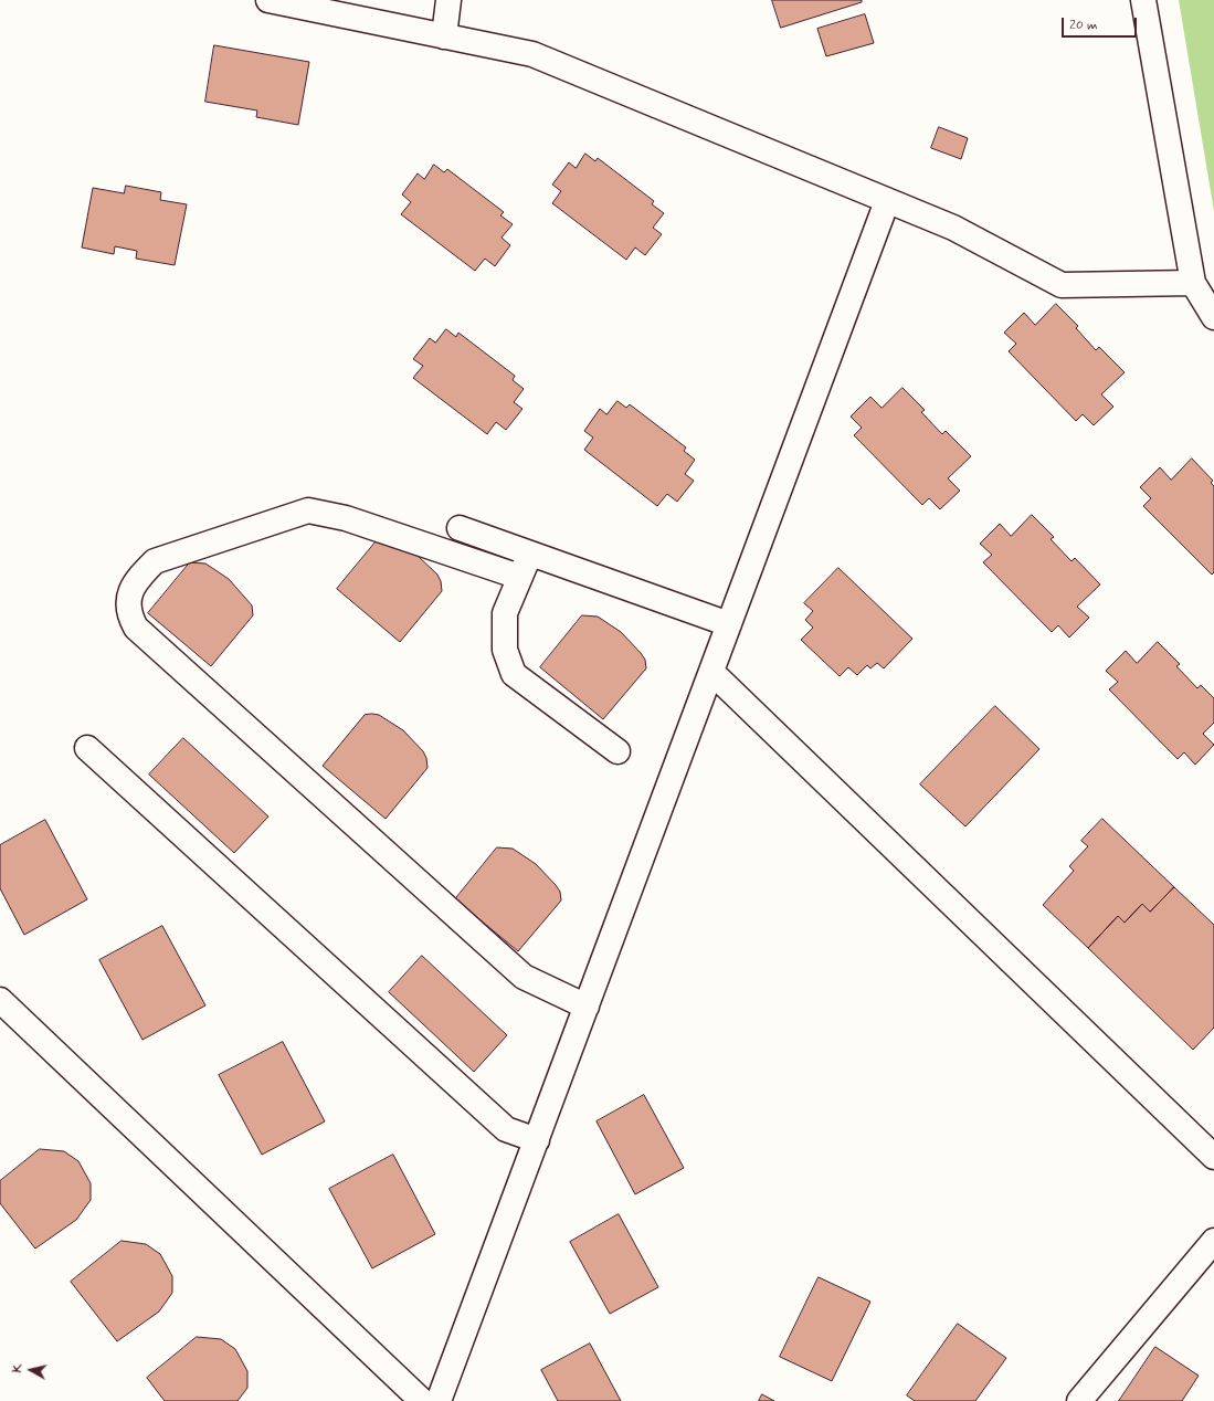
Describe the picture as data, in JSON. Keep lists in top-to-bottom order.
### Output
{
  "scale_bar": "20 m",
  "north": "left"
}
